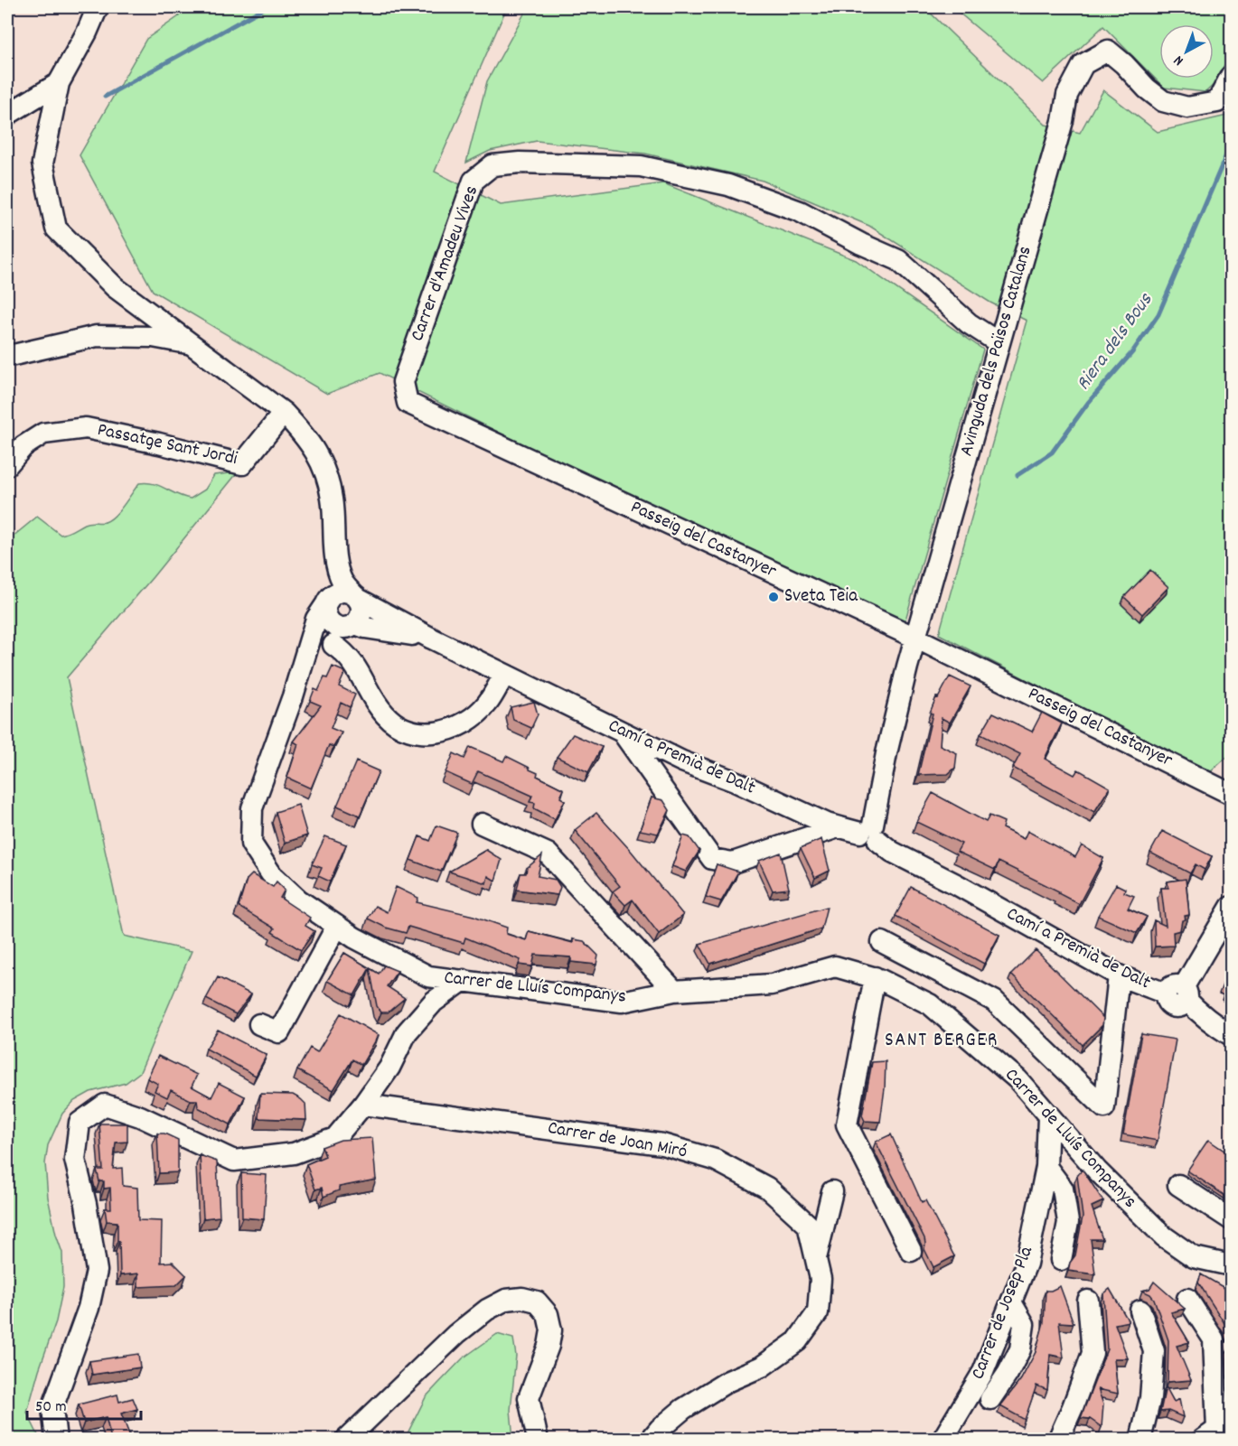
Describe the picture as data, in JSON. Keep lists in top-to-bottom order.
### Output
{
  "streets": {
    "street": [
      "Carrer d'Amadeu Vives",
      "Avinguda dels Països Catalans",
      "Passatge Sant Jordi",
      "Passeig del Castanyer",
      "Camí a Premià de Dalt",
      "Carrer de Lluís Companys",
      "Carrer de Joan Miró",
      "Carrer de Josep Pla"
    ]
  },
  "crossings": [
    ["Carrer d'Amadeu Vives", "Avinguda dels Països Catalans"],
    ["Carrer d'Amadeu Vives", "Passeig del Castanyer"],
    ["Avinguda dels Països Catalans", "Passeig del Castanyer"],
    ["Avinguda dels Països Catalans", "Camí a Premià de Dalt"],
    ["Carrer de Lluís Companys", "Carrer de Josep Pla"]
  ],
  "districts": ["SANT BERGER"],
  "water": ["Riera dels Bous"],
  "places": ["Sveta Teia"],
  "scale_bar": "50 m",
  "north": "bottom left"
}
